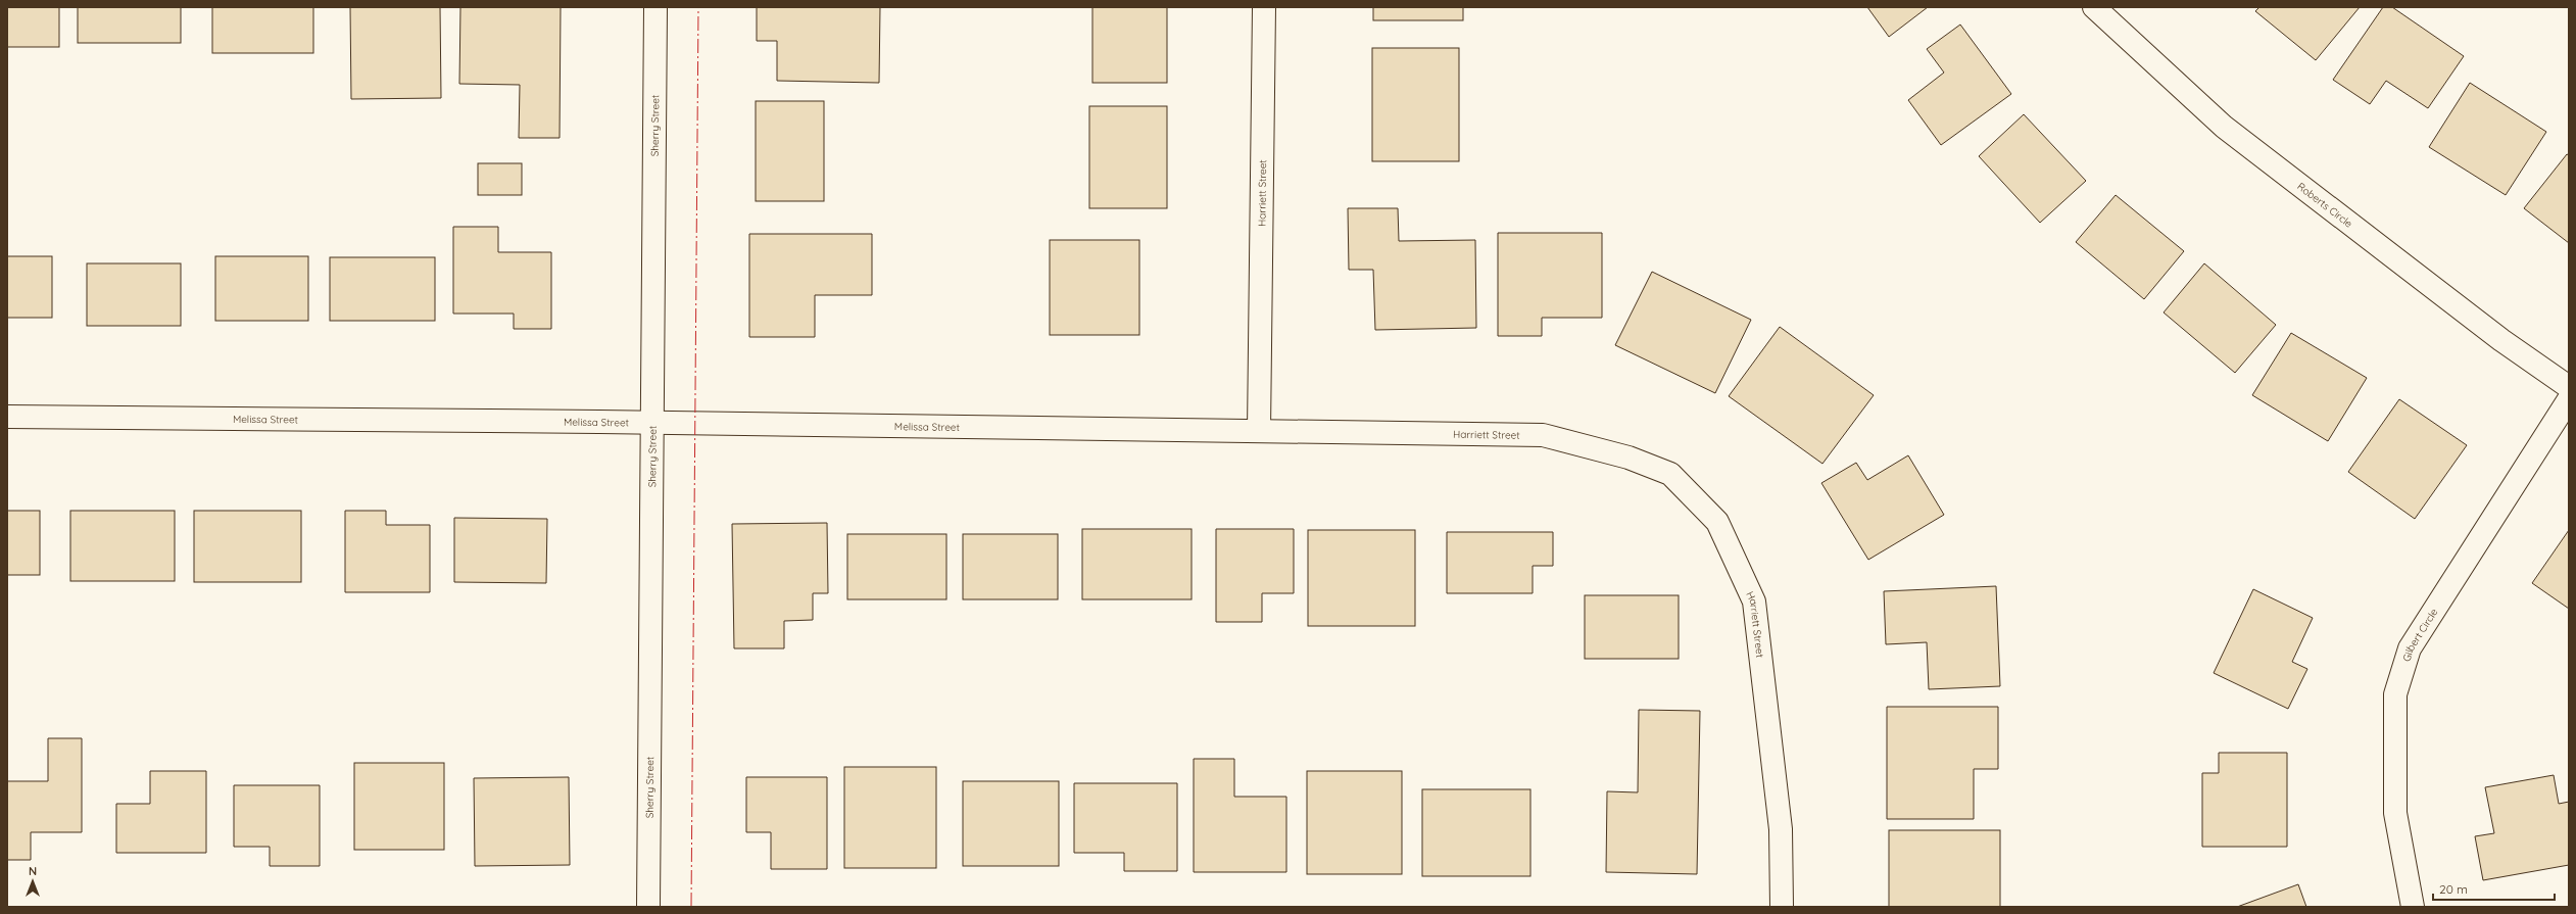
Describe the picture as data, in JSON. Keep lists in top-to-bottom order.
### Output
{
  "streets": {
    "street": [
      "Sherry Street",
      "Harriett Street",
      "Roberts Circle",
      "Melissa Street",
      "Gilbert Circle"
    ]
  },
  "crossings": [
    ["Sherry Street", "Melissa Street"],
    ["Harriett Street", "Melissa Street"]
  ],
  "scale_bar": "20 m",
  "north": "top"
}
